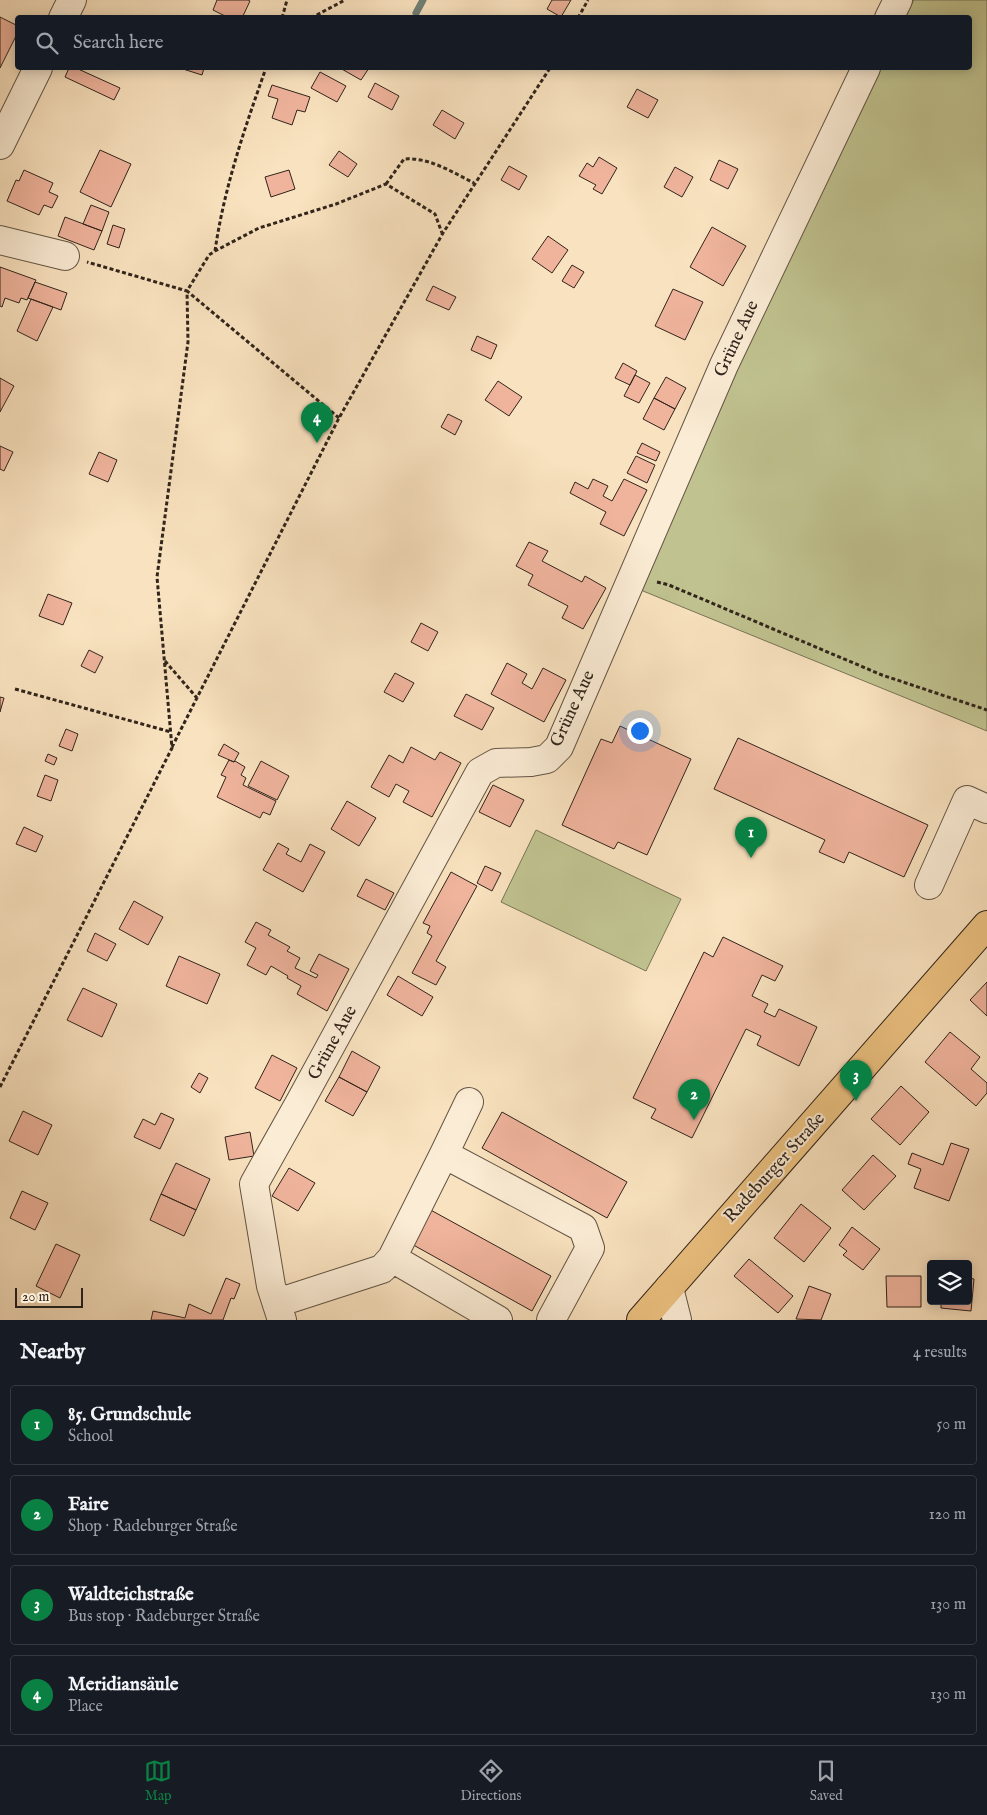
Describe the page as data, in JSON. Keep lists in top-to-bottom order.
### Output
{
  "streets": {
    "main road": ["Radeburger Straße"],
    "street": ["Grüne Aue"]
  },
  "scale_bar": "20 m",
  "page": {
    "search": "Search here",
    "pins": [
      "4",
      "1",
      "3",
      "2"
    ],
    "scale": "20 m",
    "heading": ["Nearby", "4 results"],
    "list": [
      {
        "mark": "1",
        "name": "85. Grundschule",
        "note": "School",
        "value": "50 m"
      },
      {
        "mark": "2",
        "name": "Faire",
        "note": "Shop · Radeburger Straße",
        "value": "120 m"
      },
      {
        "mark": "3",
        "name": "Waldteichstraße",
        "note": "Bus stop · Radeburger Straße",
        "value": "130 m"
      },
      {
        "mark": "4",
        "name": "Meridiansäule",
        "note": "Place",
        "value": "130 m"
      }
    ],
    "nav": ["Map", "Directions", "Saved"]
  }
}
